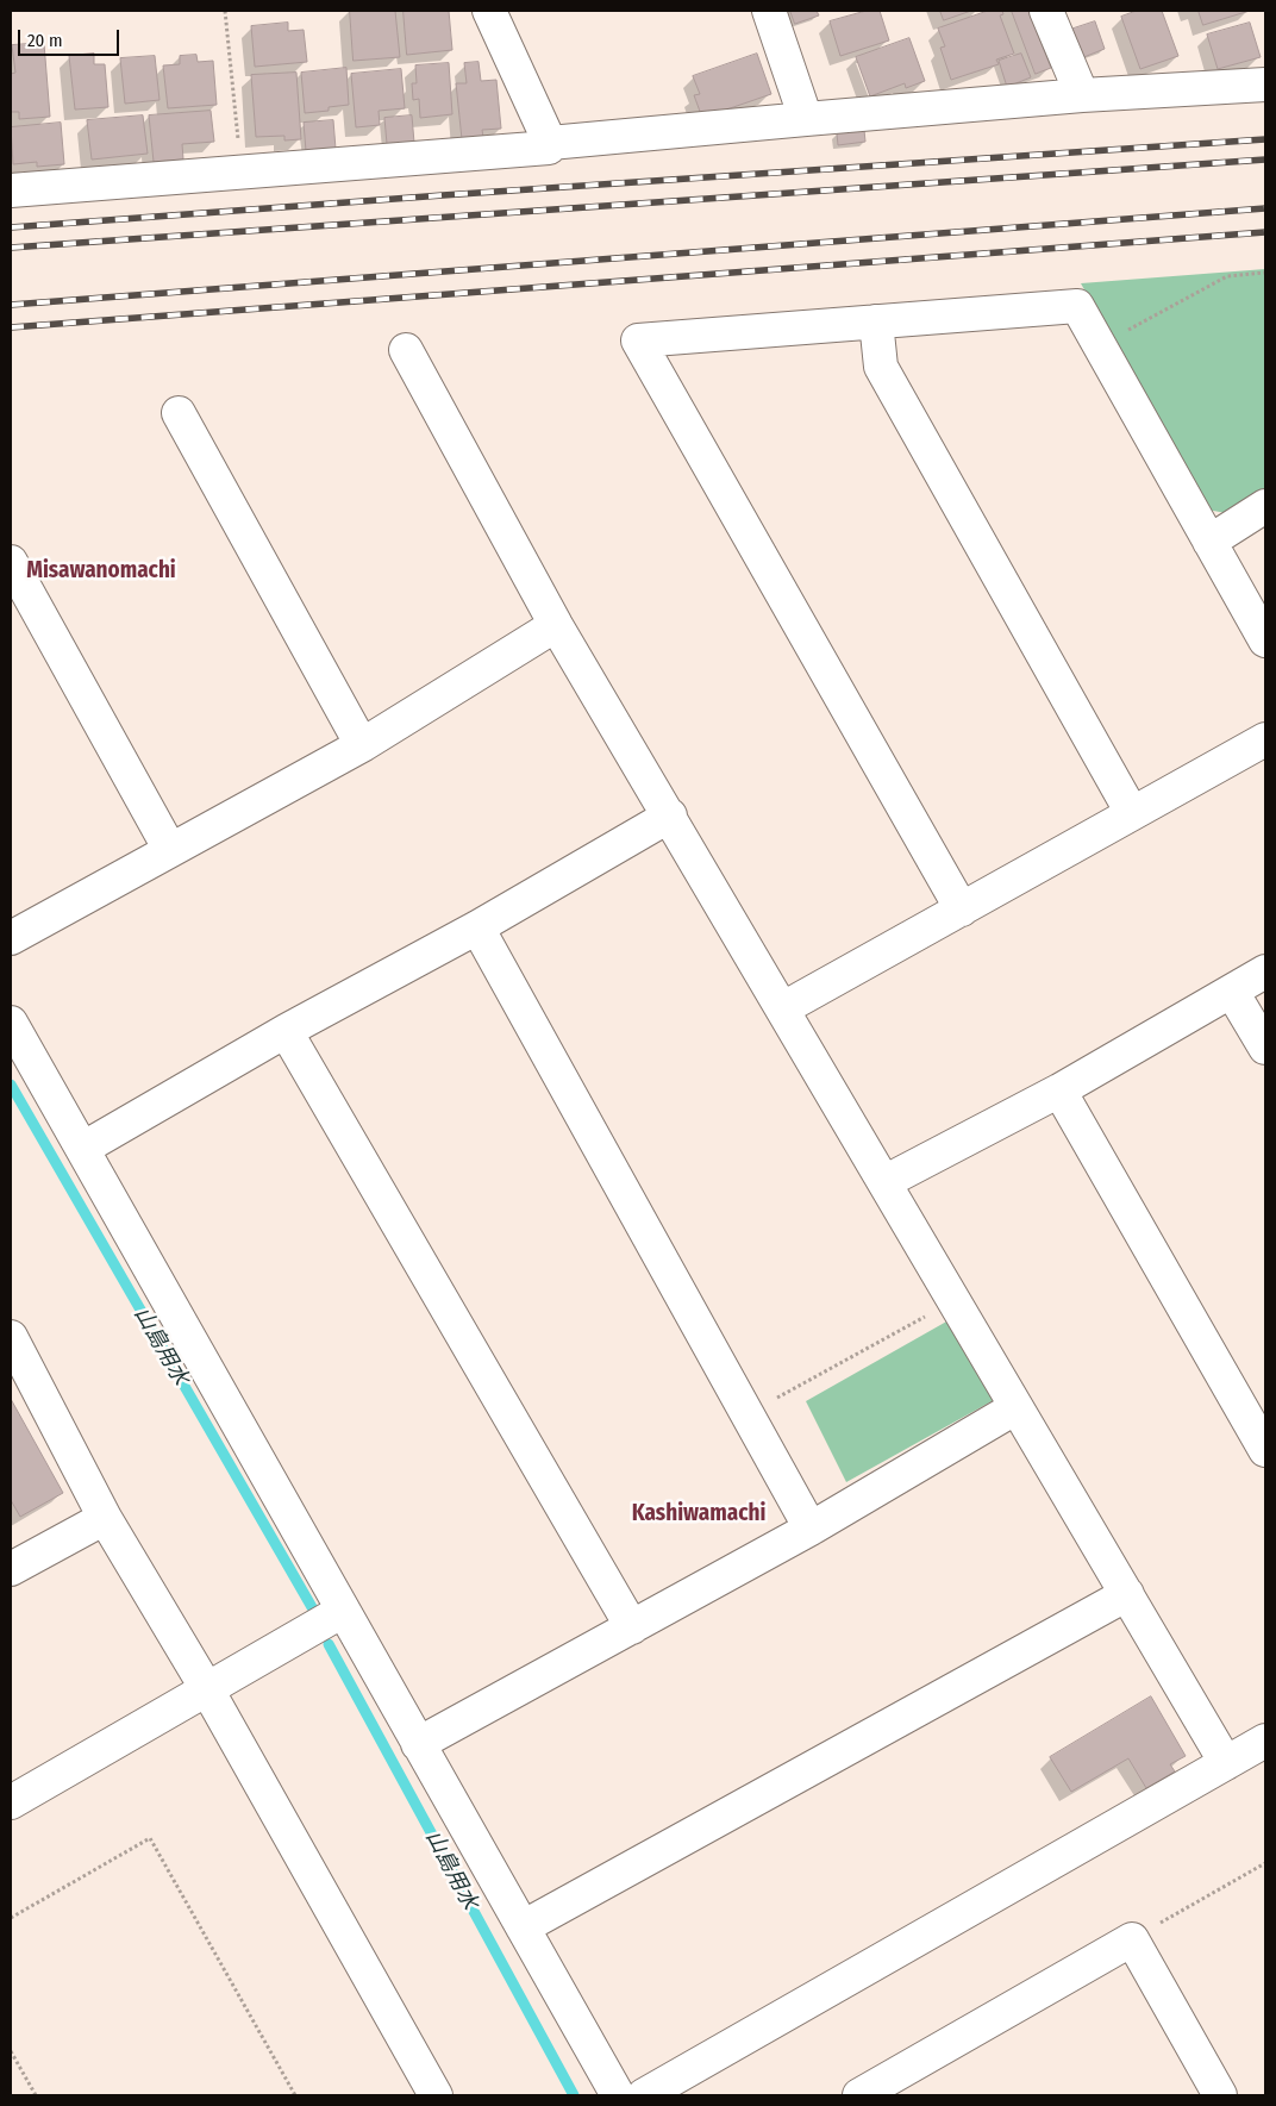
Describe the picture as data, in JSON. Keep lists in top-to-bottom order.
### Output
{
  "districts": ["Misawanomachi", "Kashiwamachi"],
  "water": ["山島用水"],
  "scale_bar": "20 m"
}
